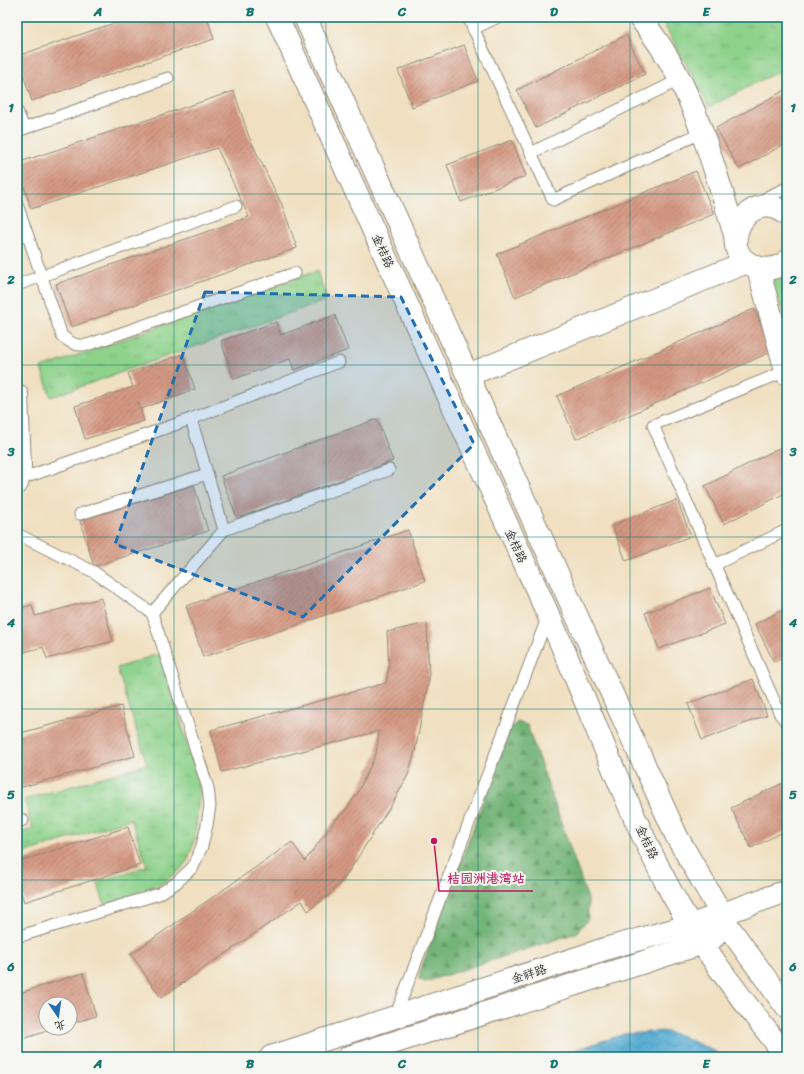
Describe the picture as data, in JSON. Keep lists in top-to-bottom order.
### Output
{
  "streets": {
    "main road": ["金桔路", "金祥路"]
  },
  "crossings": [
    ["金桔路", "金祥路"]
  ],
  "places": ["桔园洲港湾站"],
  "north": "bottom",
  "grid": {
    "columns": [
      "A",
      "B",
      "C",
      "D",
      "E"
    ],
    "rows": [
      "1",
      "2",
      "3",
      "4",
      "5",
      "6"
    ]
  }
}
